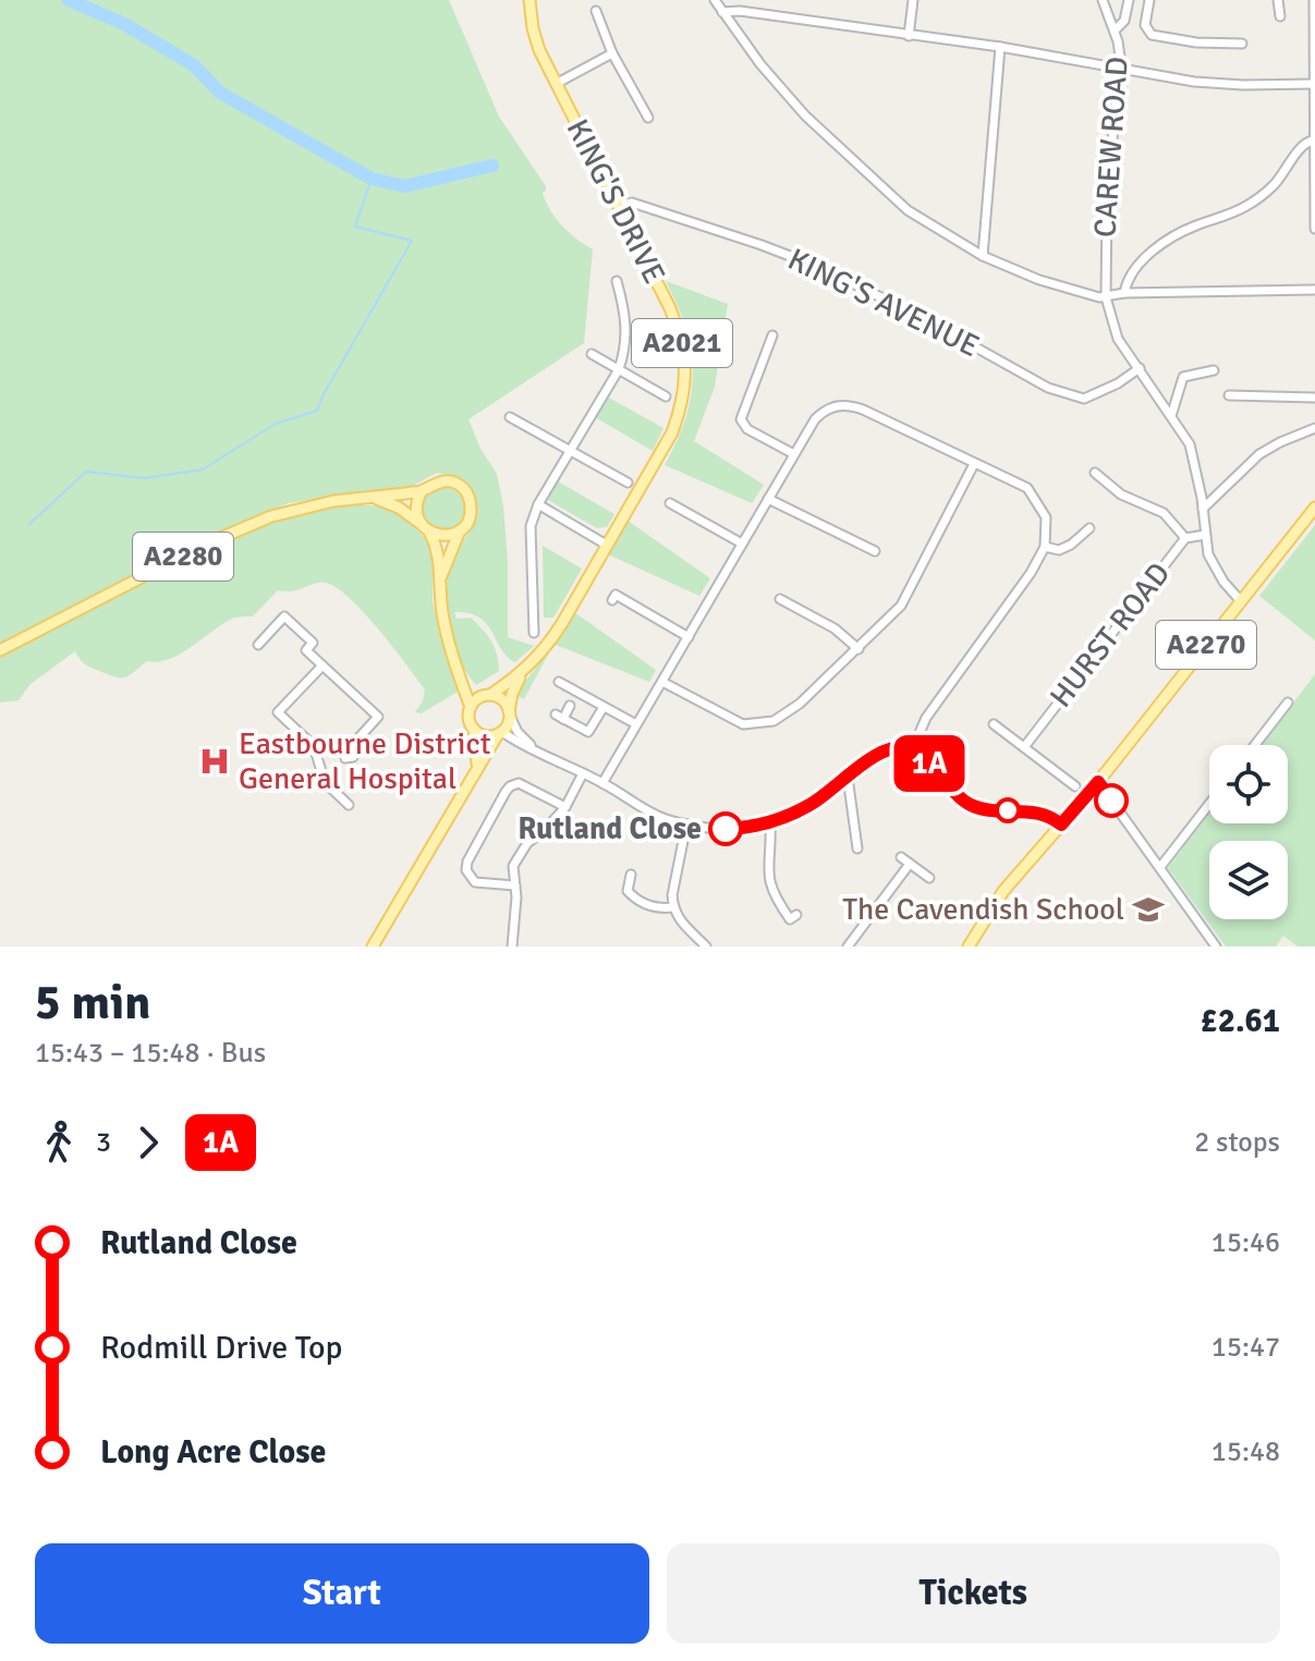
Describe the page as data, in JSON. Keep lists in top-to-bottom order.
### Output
{
  "streets": {
    "main road": [
      "KING'S DRIVE",
      "A2021",
      "A2280",
      "A2270"
    ],
    "street": ["CAREW ROAD", "KING'S AVENUE", "HURST ROAD"]
  },
  "crossings": [
    ["CAREW ROAD", "KING'S AVENUE"],
    ["CAREW ROAD", "HURST ROAD"],
    ["CAREW ROAD", "A2270"],
    ["KING'S DRIVE", "KING'S AVENUE"],
    ["KING'S DRIVE", "A2280"]
  ],
  "places": {
    "hospital": ["Eastbourne District General Hospital"],
    "other": ["Rutland Close"],
    "school or university": ["The Cavendish School"]
  },
  "lines": ["bus line 1A"],
  "page": {
    "on_map": "1A",
    "heading": ["5 min", "15:43 – 15:48 · Bus", "£2.61"],
    "legs": ["3", "1A", "2 stops"],
    "list": [
      {
        "name": "Rutland Close",
        "value": "15:46"
      },
      {
        "name": "Rodmill Drive Top",
        "value": "15:47"
      },
      {
        "name": "Long Acre Close",
        "value": "15:48"
      }
    ],
    "buttons": ["Start", "Tickets"]
  }
}
